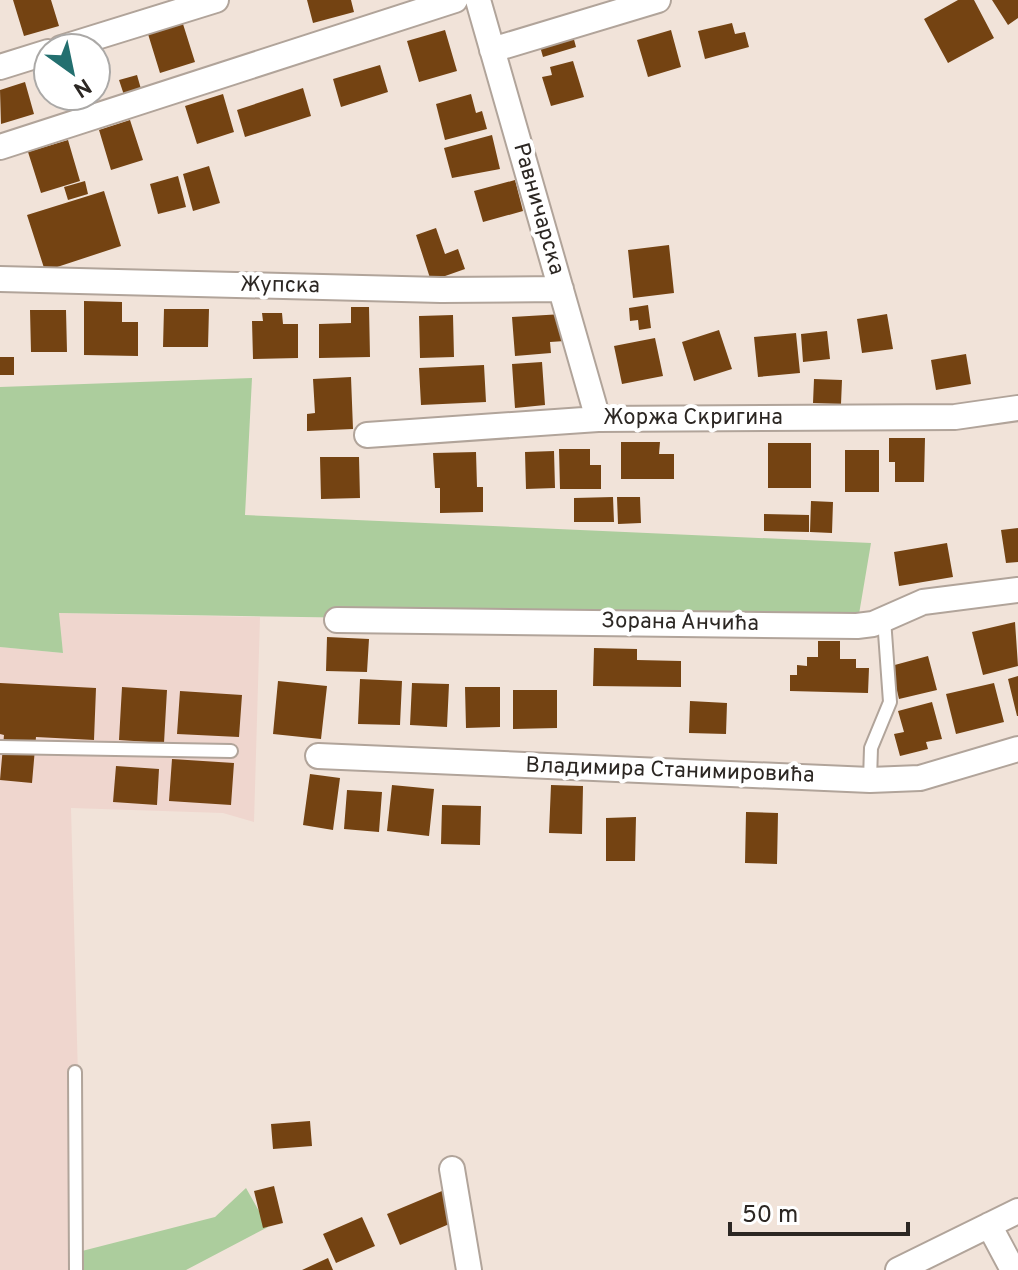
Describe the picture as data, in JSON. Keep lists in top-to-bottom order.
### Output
{
  "streets": {
    "street": [
      "Равничарска",
      "Жупска",
      "Жоржа Скригина",
      "Зорана Анчића",
      "Владимира Станимировића"
    ]
  },
  "crossings": [
    ["Равничарска", "Жупска"],
    ["Равничарска", "Жоржа Скригина"]
  ],
  "scale_bar": "50 m",
  "north": "bottom right"
}
